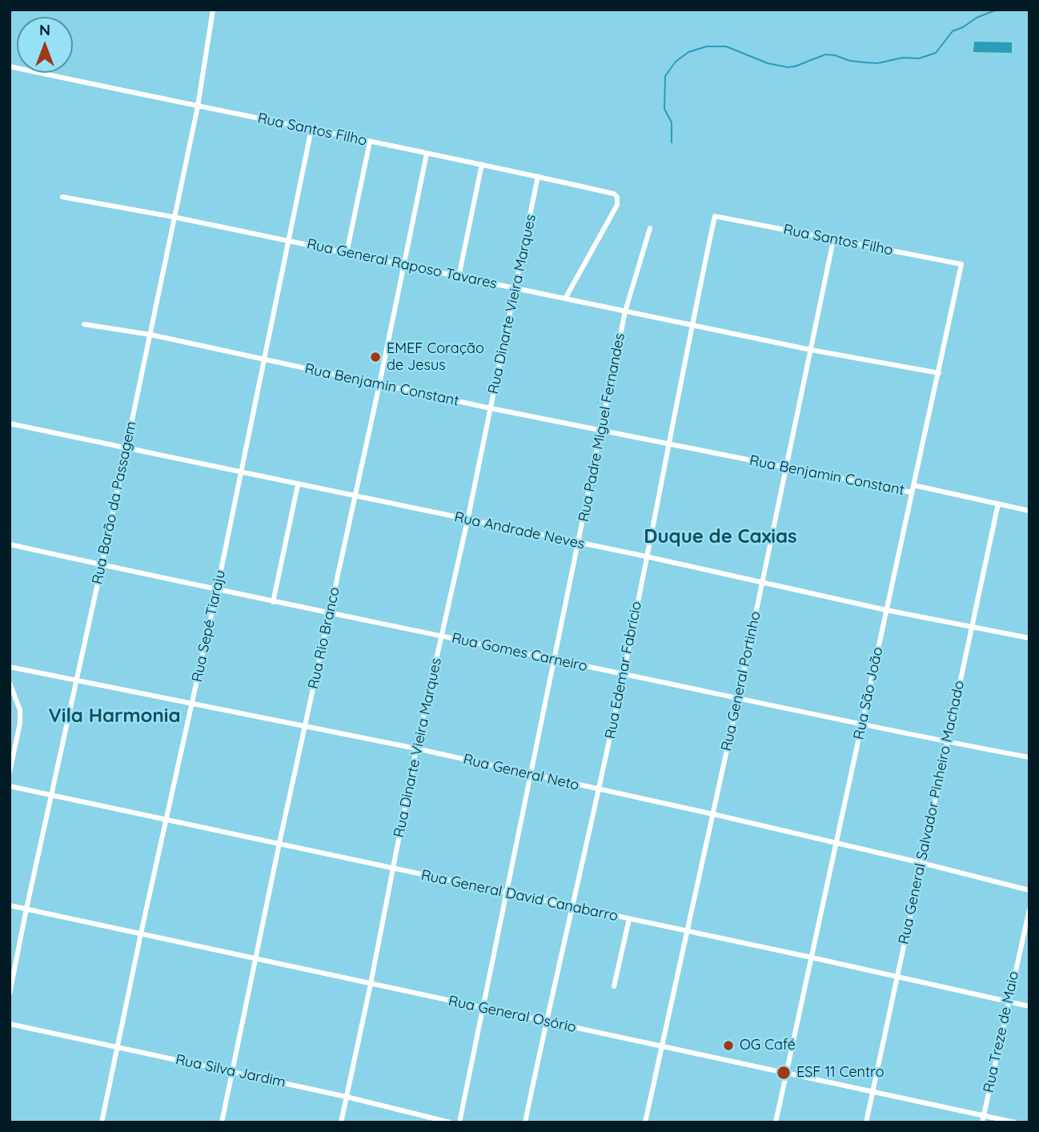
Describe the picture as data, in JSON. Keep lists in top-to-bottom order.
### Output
{
  "streets": {
    "street": [
      "Rua Santos Filho",
      "Rua General Raposo Tavares",
      "Rua Dinarte Vieira Marques",
      "Rua Benjamin Constant",
      "Rua Padre Miguel Fernandes",
      "Rua Barão da Passagem",
      "Rua Andrade Neves",
      "Rua Sepé Tiaraju",
      "Rua Rio Branco",
      "Rua Gomes Carneiro",
      "Rua Edemar Fabrício",
      "Rua General Portinho",
      "Rua São João",
      "Rua General Neto",
      "Rua General Salvador Pinheiro Machado",
      "Rua General David Canabarro",
      "Rua General Osório",
      "Rua Treze de Maio",
      "Rua Silva Jardim"
    ]
  },
  "crossings": [
    ["Rua Santos Filho", "Rua General Raposo Tavares"],
    ["Rua Santos Filho", "Rua Dinarte Vieira Marques"],
    ["Rua Santos Filho", "Rua Barão da Passagem"],
    ["Rua Santos Filho", "Rua Sepé Tiaraju"],
    ["Rua Santos Filho", "Rua Rio Branco"],
    ["Rua Santos Filho", "Rua Edemar Fabrício"],
    ["Rua Santos Filho", "Rua General Portinho"],
    ["Rua Santos Filho", "Rua São João"],
    ["Rua General Raposo Tavares", "Rua Dinarte Vieira Marques"],
    ["Rua General Raposo Tavares", "Rua Padre Miguel Fernandes"],
    ["Rua General Raposo Tavares", "Rua Barão da Passagem"],
    ["Rua General Raposo Tavares", "Rua Sepé Tiaraju"],
    ["Rua General Raposo Tavares", "Rua Rio Branco"],
    ["Rua General Raposo Tavares", "Rua Edemar Fabrício"],
    ["Rua General Raposo Tavares", "Rua General Portinho"],
    ["Rua General Raposo Tavares", "Rua São João"],
    ["Rua Dinarte Vieira Marques", "Rua Benjamin Constant"],
    ["Rua Dinarte Vieira Marques", "Rua Andrade Neves"],
    ["Rua Dinarte Vieira Marques", "Rua Gomes Carneiro"],
    ["Rua Dinarte Vieira Marques", "Rua General Neto"],
    ["Rua Dinarte Vieira Marques", "Rua General David Canabarro"],
    ["Rua Dinarte Vieira Marques", "Rua General Osório"],
    ["Rua Dinarte Vieira Marques", "Rua Silva Jardim"],
    ["Rua Benjamin Constant", "Rua Padre Miguel Fernandes"],
    ["Rua Benjamin Constant", "Rua Barão da Passagem"],
    ["Rua Benjamin Constant", "Rua Sepé Tiaraju"],
    ["Rua Benjamin Constant", "Rua Rio Branco"],
    ["Rua Benjamin Constant", "Rua Edemar Fabrício"],
    ["Rua Benjamin Constant", "Rua General Portinho"],
    ["Rua Benjamin Constant", "Rua São João"],
    ["Rua Benjamin Constant", "Rua General Salvador Pinheiro Machado"],
    ["Rua Padre Miguel Fernandes", "Rua Andrade Neves"],
    ["Rua Padre Miguel Fernandes", "Rua Gomes Carneiro"],
    ["Rua Padre Miguel Fernandes", "Rua General Neto"],
    ["Rua Padre Miguel Fernandes", "Rua General David Canabarro"],
    ["Rua Padre Miguel Fernandes", "Rua General Osório"],
    ["Rua Barão da Passagem", "Rua Andrade Neves"],
    ["Rua Barão da Passagem", "Rua Gomes Carneiro"],
    ["Rua Barão da Passagem", "Rua General Neto"],
    ["Rua Barão da Passagem", "Rua General David Canabarro"],
    ["Rua Barão da Passagem", "Rua General Osório"],
    ["Rua Andrade Neves", "Rua Sepé Tiaraju"],
    ["Rua Andrade Neves", "Rua Rio Branco"],
    ["Rua Andrade Neves", "Rua Edemar Fabrício"],
    ["Rua Andrade Neves", "Rua General Portinho"],
    ["Rua Andrade Neves", "Rua São João"],
    ["Rua Andrade Neves", "Rua General Salvador Pinheiro Machado"],
    ["Rua Sepé Tiaraju", "Rua Gomes Carneiro"],
    ["Rua Sepé Tiaraju", "Rua General Neto"],
    ["Rua Sepé Tiaraju", "Rua General David Canabarro"],
    ["Rua Sepé Tiaraju", "Rua General Osório"],
    ["Rua Sepé Tiaraju", "Rua Silva Jardim"],
    ["Rua Rio Branco", "Rua Gomes Carneiro"],
    ["Rua Rio Branco", "Rua General Neto"],
    ["Rua Rio Branco", "Rua General David Canabarro"],
    ["Rua Rio Branco", "Rua General Osório"],
    ["Rua Rio Branco", "Rua Silva Jardim"],
    ["Rua Gomes Carneiro", "Rua Edemar Fabrício"],
    ["Rua Gomes Carneiro", "Rua General Portinho"],
    ["Rua Gomes Carneiro", "Rua São João"],
    ["Rua Gomes Carneiro", "Rua General Salvador Pinheiro Machado"],
    ["Rua Edemar Fabrício", "Rua General Neto"],
    ["Rua Edemar Fabrício", "Rua General David Canabarro"],
    ["Rua Edemar Fabrício", "Rua General Osório"],
    ["Rua General Portinho", "Rua General Neto"],
    ["Rua General Portinho", "Rua General David Canabarro"],
    ["Rua General Portinho", "Rua General Osório"],
    ["Rua São João", "Rua General Neto"],
    ["Rua São João", "Rua General David Canabarro"],
    ["Rua São João", "Rua General Osório"],
    ["Rua General Neto", "Rua General Salvador Pinheiro Machado"],
    ["Rua General Salvador Pinheiro Machado", "Rua General David Canabarro"],
    ["Rua General Salvador Pinheiro Machado", "Rua General Osório"],
    ["Rua General David Canabarro", "Rua Treze de Maio"],
    ["Rua General Osório", "Rua Treze de Maio"]
  ],
  "districts": ["Duque de Caxias", "Vila Harmonia"],
  "places": ["EMEF Coração de Jesus", "OG Café", "ESF 11 Centro"],
  "north": "top"
}
